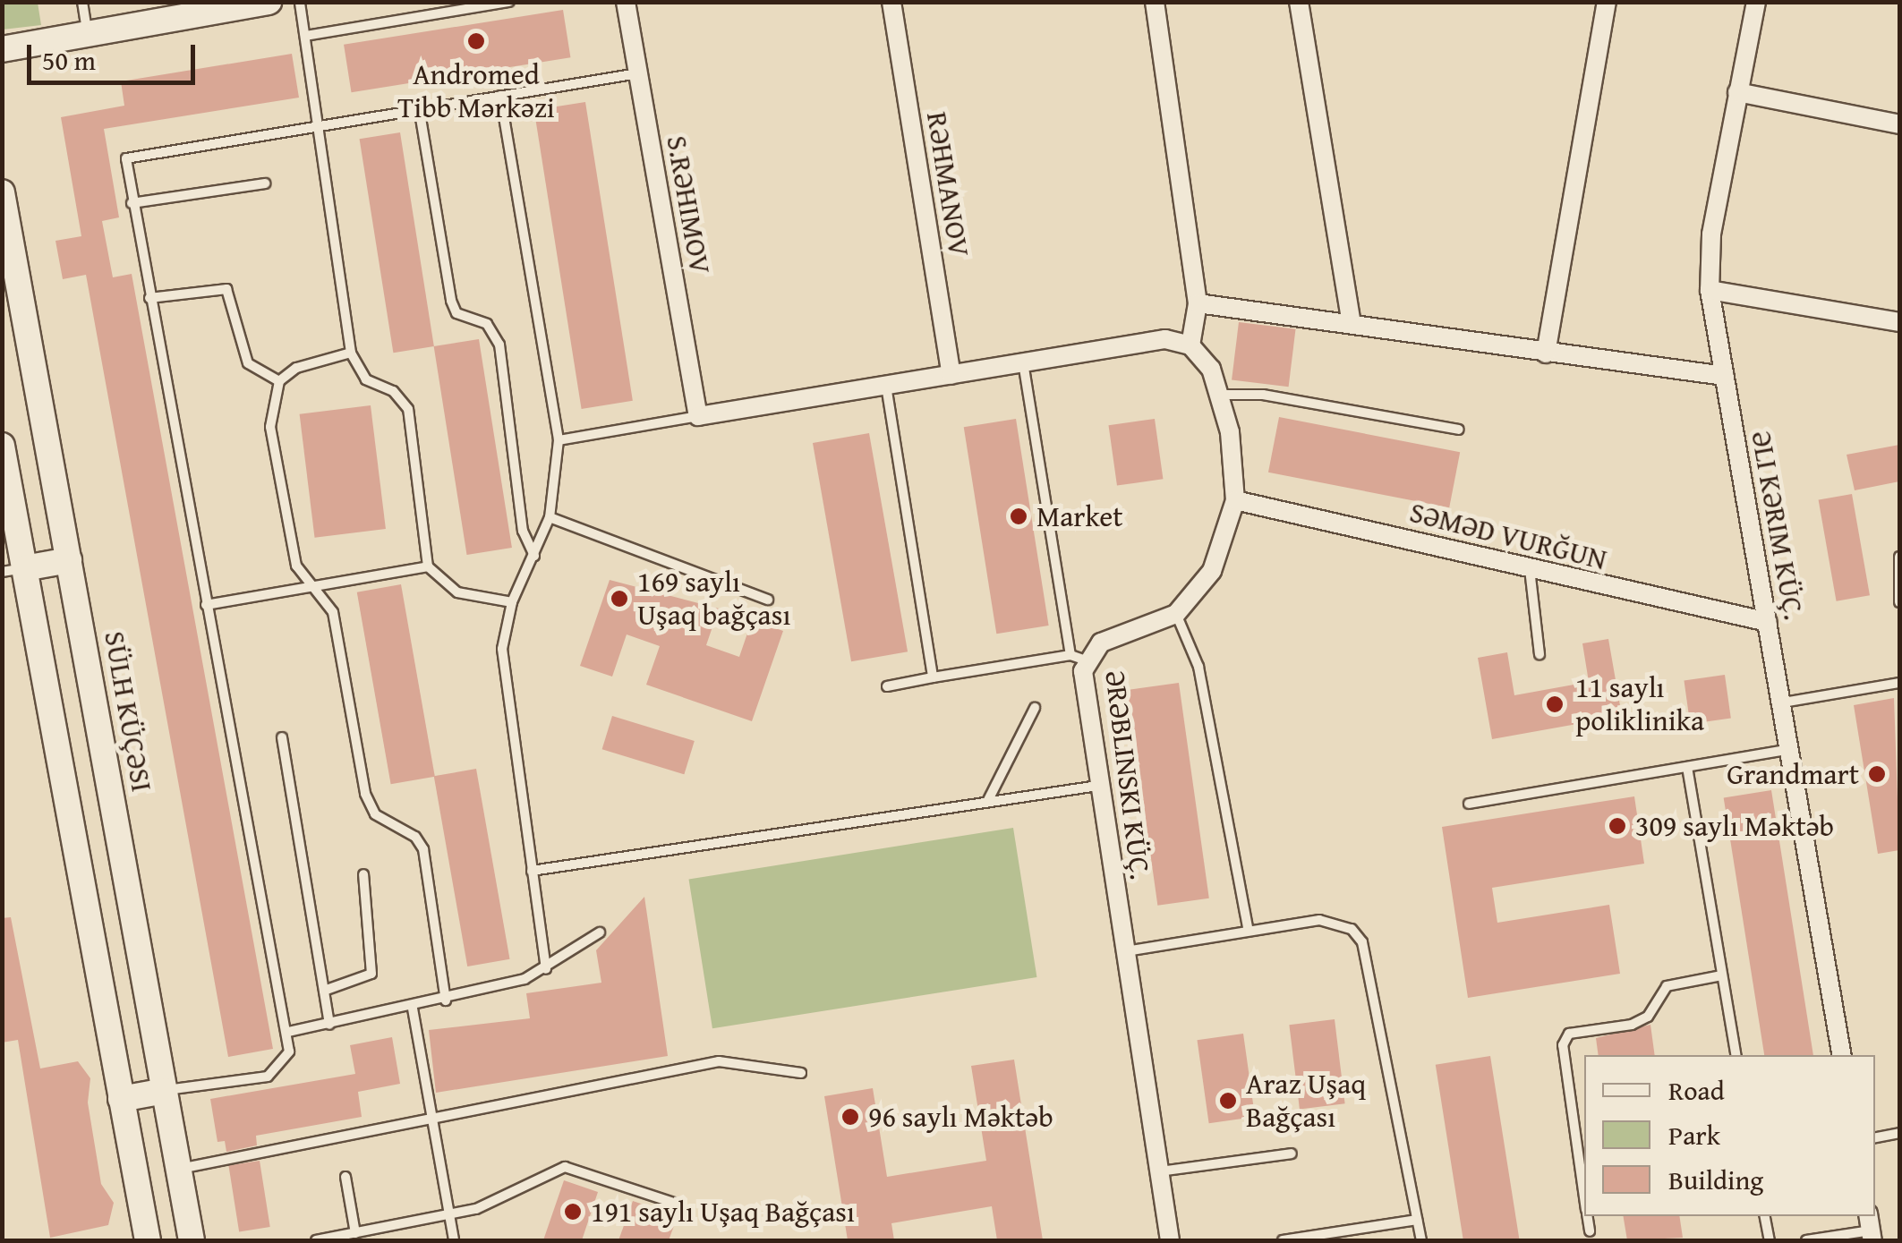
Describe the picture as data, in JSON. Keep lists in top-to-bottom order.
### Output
{
  "streets": {
    "main road": ["SÜLH KÜÇƏSI"],
    "street": [
      "RƏHMANOV",
      "S.RƏHIMOV",
      "ƏLI KƏRIM KÜÇ.",
      "SƏMƏD VURĞUN",
      "ƏRƏBLINSKI KÜÇ."
    ]
  },
  "crossings": [
    ["ƏLI KƏRIM KÜÇ.", "SƏMƏD VURĞUN"],
    ["SƏMƏD VURĞUN", "ƏRƏBLINSKI KÜÇ."]
  ],
  "places": [
    "Andromed Tibb Mərkəzi",
    "Market",
    "169 saylı Uşaq bağçası",
    "11 saylı poliklinika",
    "Grandmart",
    "309 saylı Məktəb",
    "Araz Uşaq Bağçası",
    "96 saylı Məktəb",
    "191 saylı Uşaq Bağçası"
  ],
  "legend": ["Road", "Park", "Building"],
  "scale_bar": "50 m"
}
